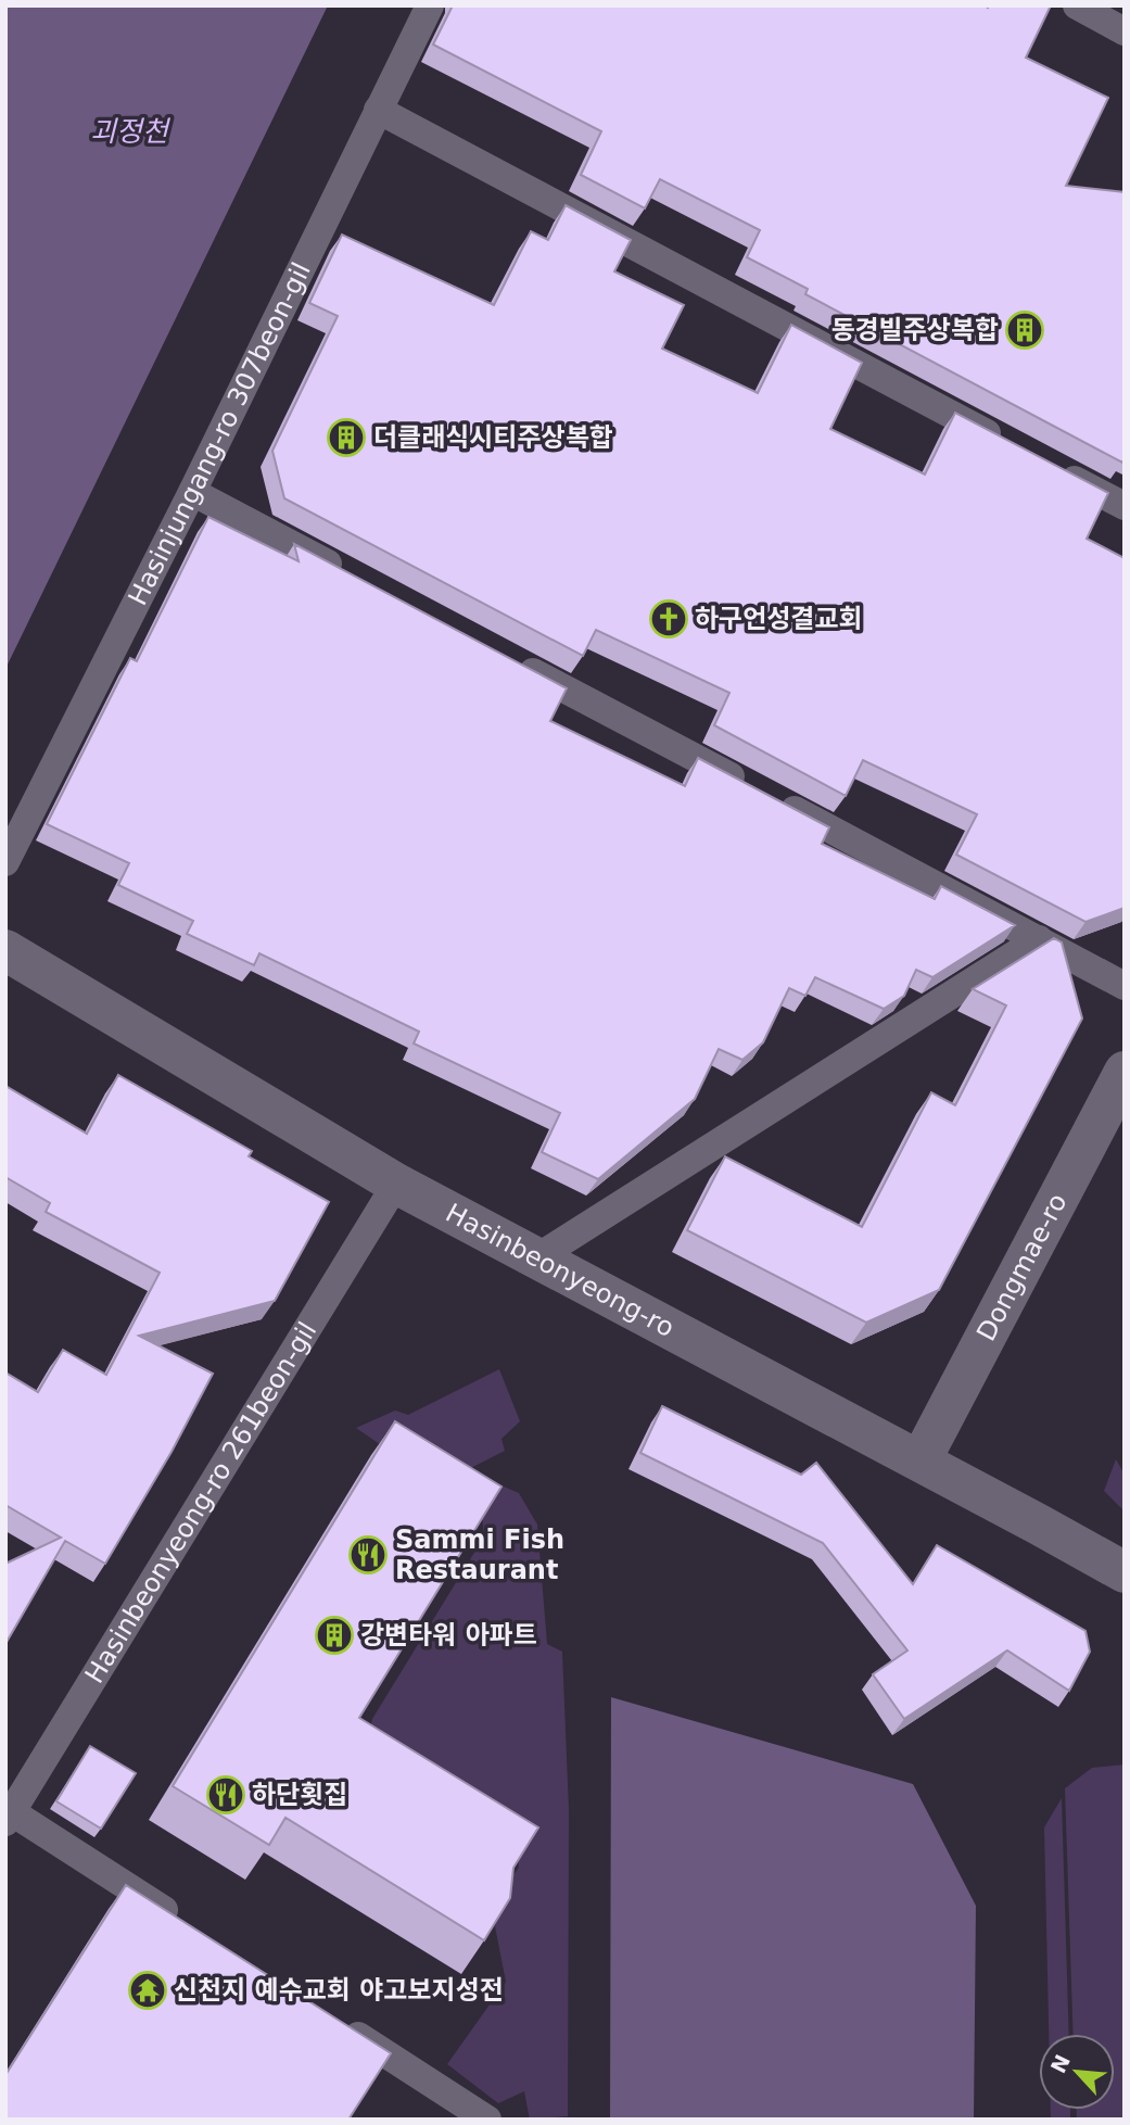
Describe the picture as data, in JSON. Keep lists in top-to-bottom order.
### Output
{
  "streets": {
    "street": ["Dongmae-ro", "Hasinbeonyeong-ro"],
    "lane": ["Hasinjungang-ro 307beon-gil", "Hasinbeonyeong-ro 261beon-gil"]
  },
  "crossings": [
    ["Dongmae-ro", "Hasinbeonyeong-ro"],
    ["Hasinbeonyeong-ro", "Hasinbeonyeong-ro 261beon-gil"]
  ],
  "water": ["괴정천"],
  "places": {
    "building": ["동경빌주상복합", "더클래식시티주상복합", "강변타워 아파트"],
    "church": ["하구언성결교회"],
    "restaurant": ["Sammi Fish Restaurant", "하단횟집"],
    "temple": ["신천지 예수교회 야고보지성전"]
  },
  "north": "top left"
}
